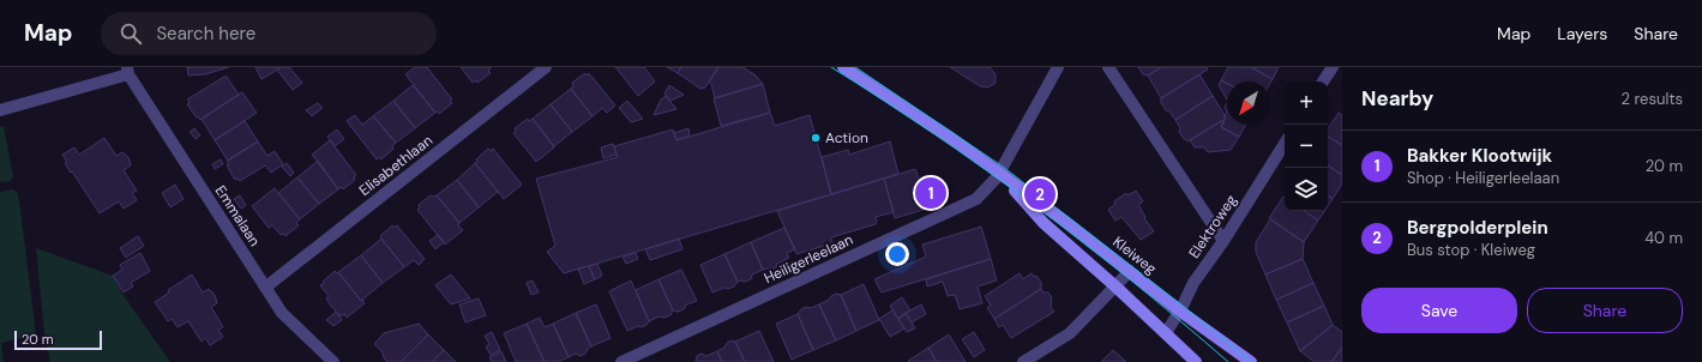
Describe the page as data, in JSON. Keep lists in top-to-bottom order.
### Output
{
  "streets": {
    "street": [
      "Elisabethlaan",
      "Emmalaan",
      "Elektroweg",
      "Kleiweg",
      "Heiligerleelaan"
    ]
  },
  "crossings": [
    ["Elisabethlaan", "Emmalaan"],
    ["Elektroweg", "Kleiweg"],
    ["Kleiweg", "Heiligerleelaan"]
  ],
  "places": ["Action"],
  "scale_bar": "20 m",
  "north": "bottom left",
  "page": {
    "header": "Map",
    "search": "Search here",
    "nav": ["Map", "Layers", "Share"],
    "heading": ["Nearby", "2 results"],
    "map_buttons": ["+", "−"],
    "list": [
      {
        "mark": "1",
        "name": "Bakker Klootwijk",
        "note": "Shop · Heiligerleelaan",
        "value": "20 m"
      },
      {
        "mark": "2",
        "name": "Bergpolderplein",
        "note": "Bus stop · Kleiweg",
        "value": "40 m"
      }
    ],
    "pins": ["1", "2"],
    "buttons": ["Save", "Share"],
    "scale": "20 m"
  }
}
